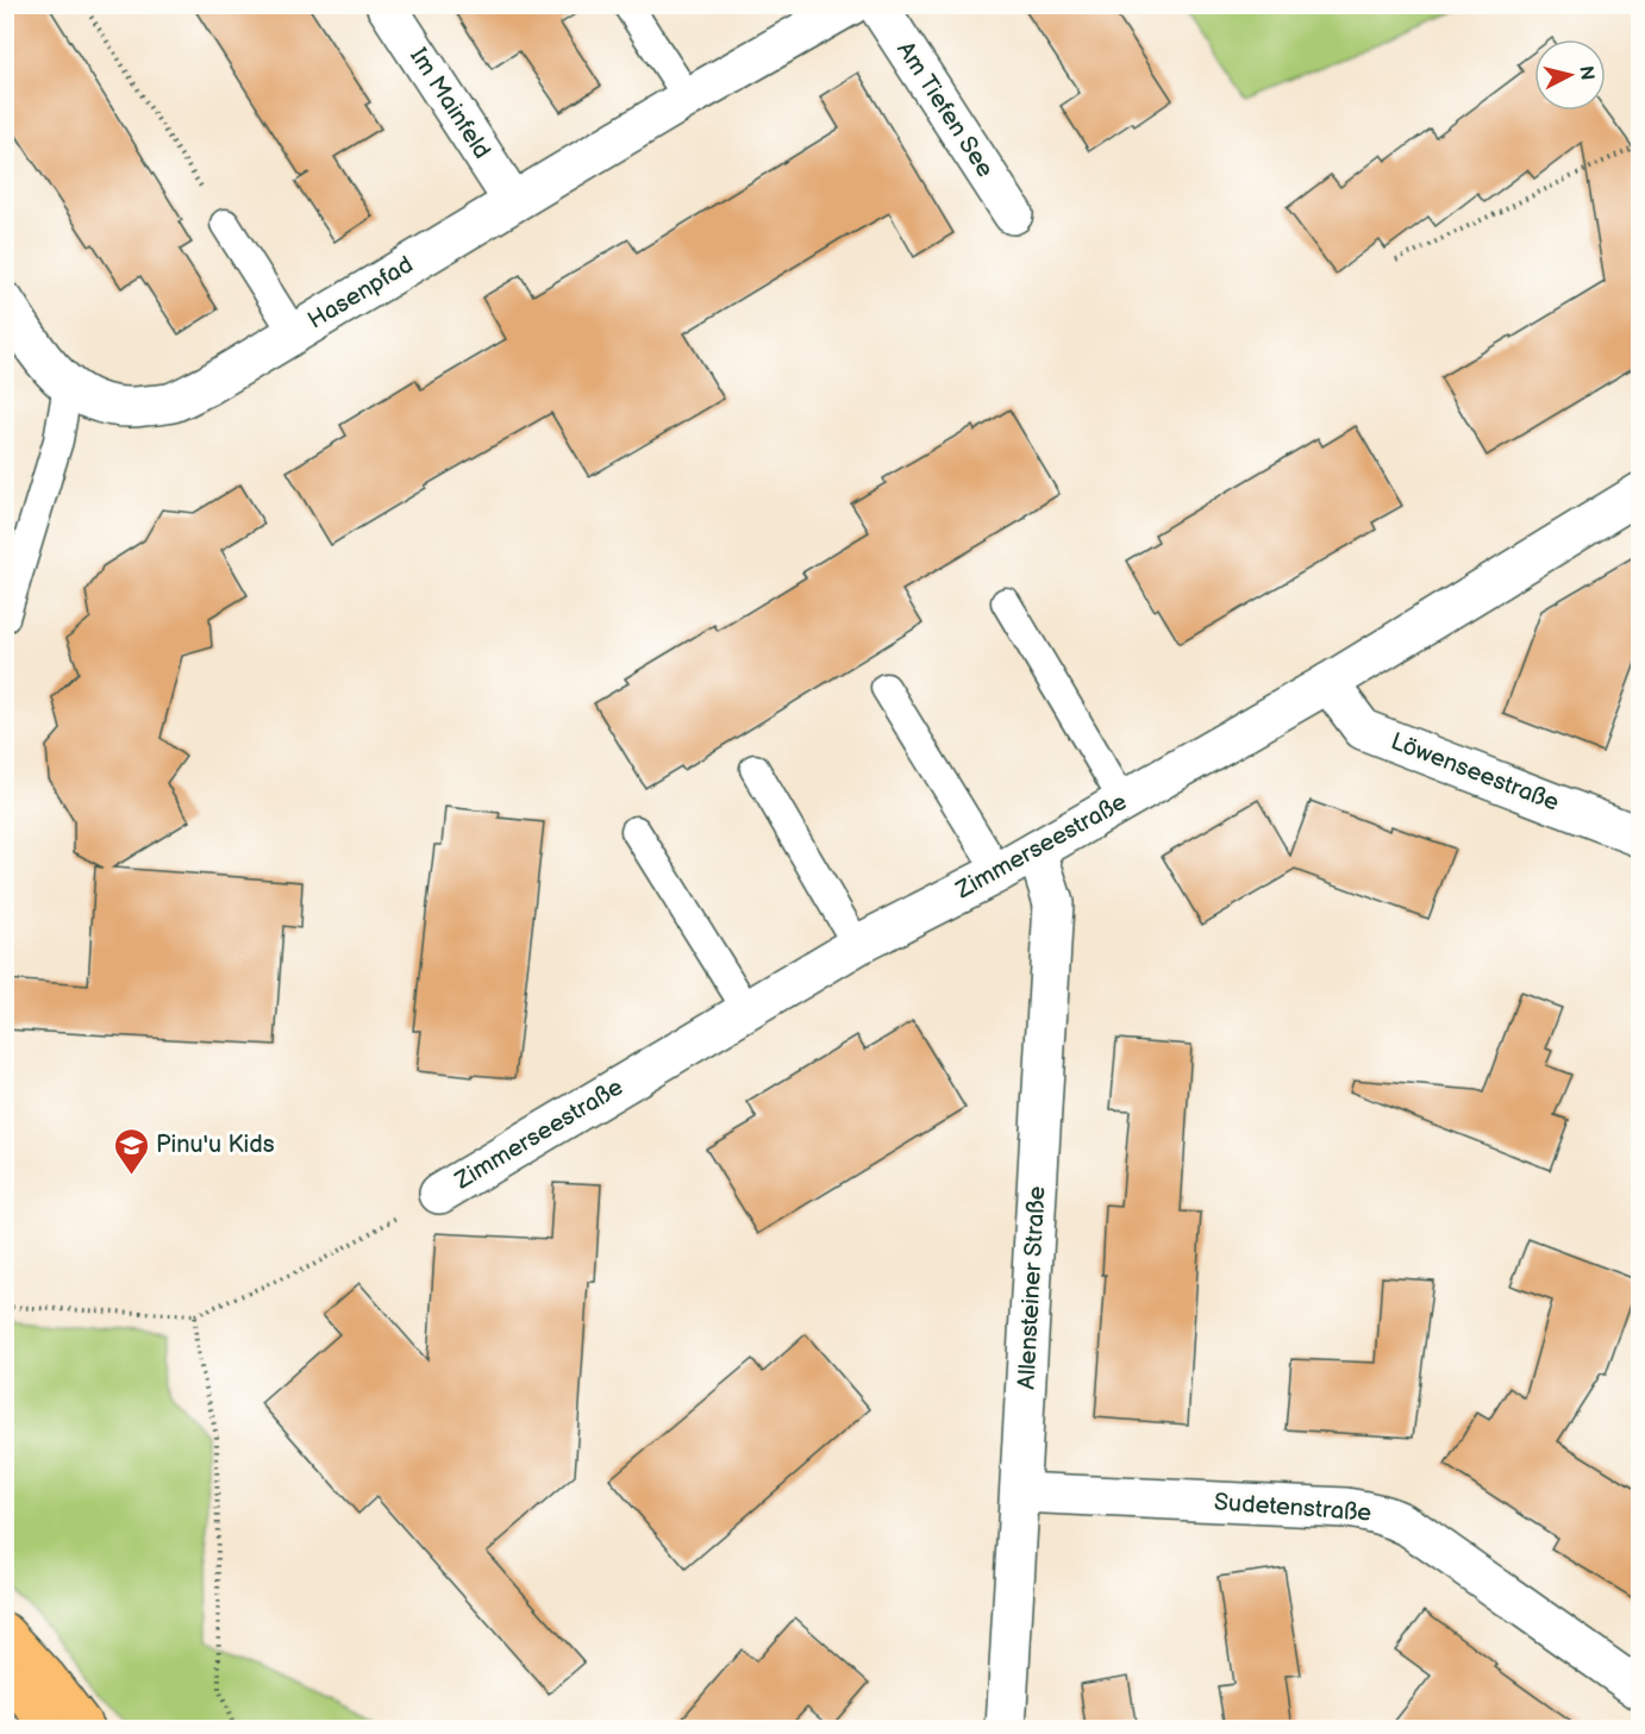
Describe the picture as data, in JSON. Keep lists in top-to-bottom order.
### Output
{
  "streets": {
    "street": [
      "Im Mainfeld",
      "Am Tiefen See",
      "Hasenpfad",
      "Löwenseestraße",
      "Zimmerseestraße",
      "Allensteiner Straße",
      "Sudetenstraße"
    ]
  },
  "crossings": [
    ["Im Mainfeld", "Hasenpfad"],
    ["Löwenseestraße", "Zimmerseestraße"],
    ["Zimmerseestraße", "Allensteiner Straße"],
    ["Allensteiner Straße", "Sudetenstraße"]
  ],
  "places": {
    "school or university": ["Pinu'u Kids"]
  },
  "north": "right"
}
